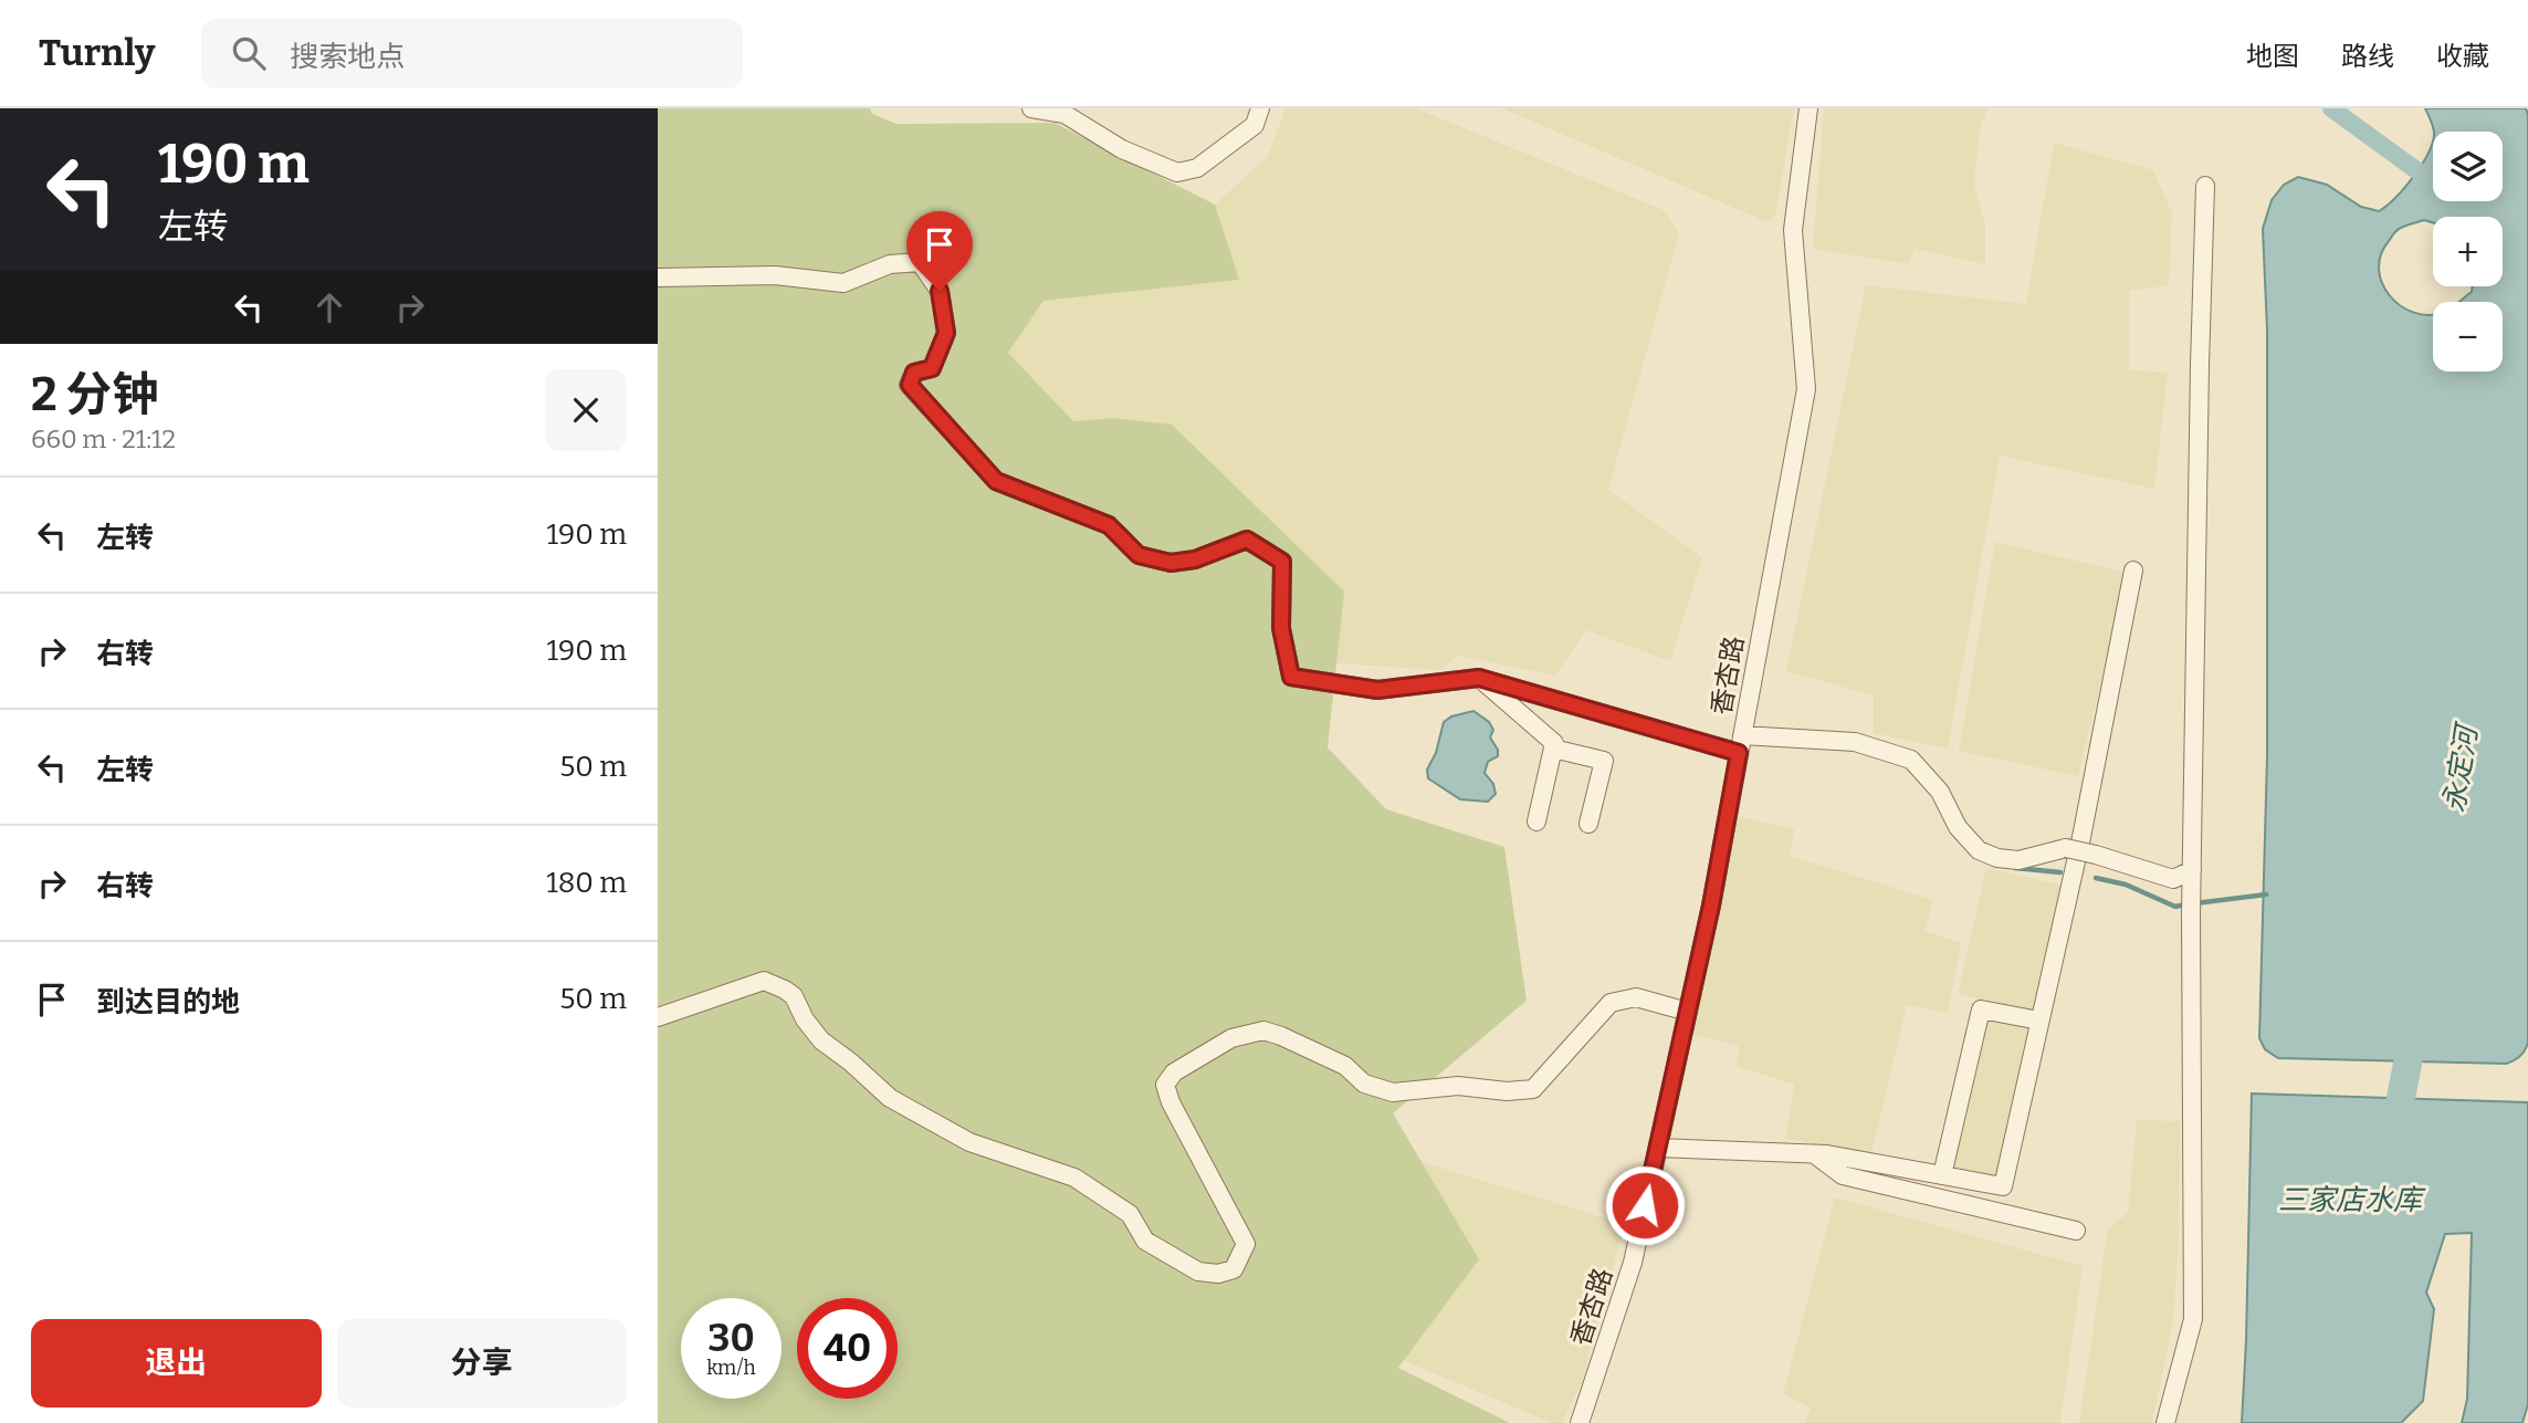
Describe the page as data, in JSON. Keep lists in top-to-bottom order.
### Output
{
  "streets": {
    "street": ["香杏路"]
  },
  "water": ["永定河", "三家店水库"],
  "page": {
    "header": "Turnly",
    "search": "搜索地点",
    "nav": ["地图", "路线", "收藏"],
    "turn": ["190 m", "左转"],
    "map_buttons": ["+", "−"],
    "heading": ["2 分钟", "660 m · 21:12"],
    "list": [
      {
        "name": "左转",
        "value": "190 m"
      },
      {
        "name": "右转",
        "value": "190 m"
      },
      {
        "name": "左转",
        "value": "50 m"
      },
      {
        "name": "右转",
        "value": "180 m"
      },
      {
        "name": "到达目的地",
        "value": "50 m"
      }
    ],
    "speed": "30 km/h",
    "limit": "40",
    "buttons": ["退出", "分享"]
  }
}
